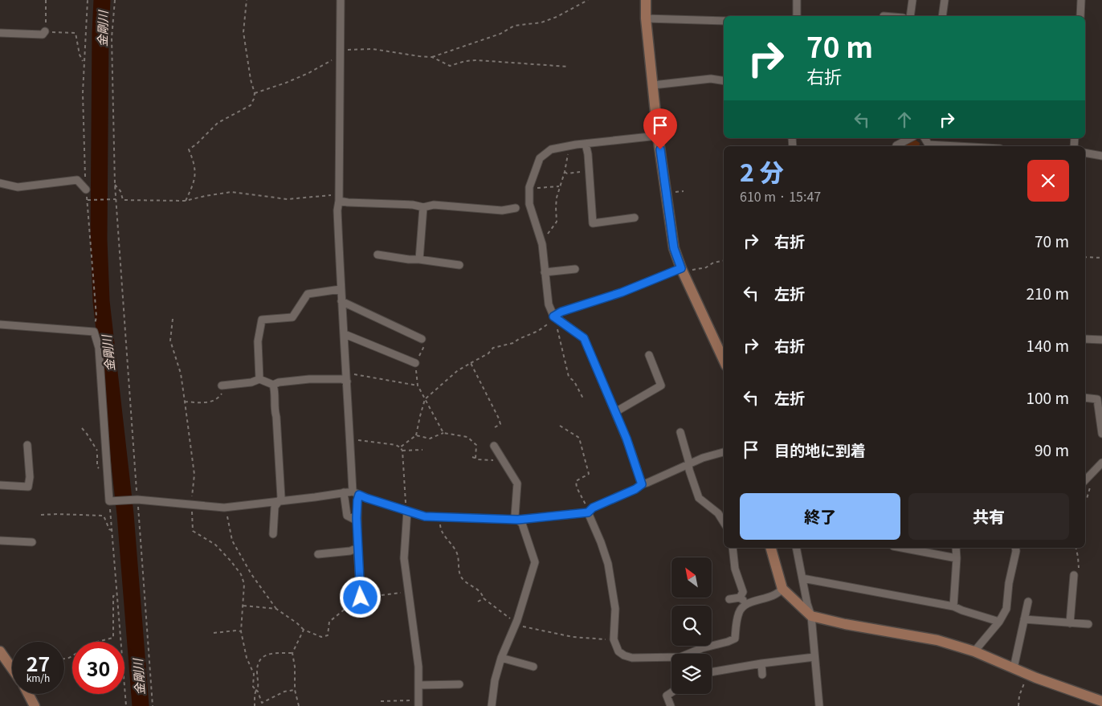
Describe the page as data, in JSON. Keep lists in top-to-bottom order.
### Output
{
  "water": ["金剛川"],
  "north": "top left",
  "page": {
    "turn": ["70 m", "右折"],
    "heading": ["2 分", "610 m · 15:47"],
    "list": [
      {
        "name": "右折",
        "value": "70 m"
      },
      {
        "name": "左折",
        "value": "210 m"
      },
      {
        "name": "右折",
        "value": "140 m"
      },
      {
        "name": "左折",
        "value": "100 m"
      },
      {
        "name": "目的地に到着",
        "value": "90 m"
      }
    ],
    "buttons": ["終了", "共有"],
    "speed": "27 km/h",
    "limit": "30"
  }
}
